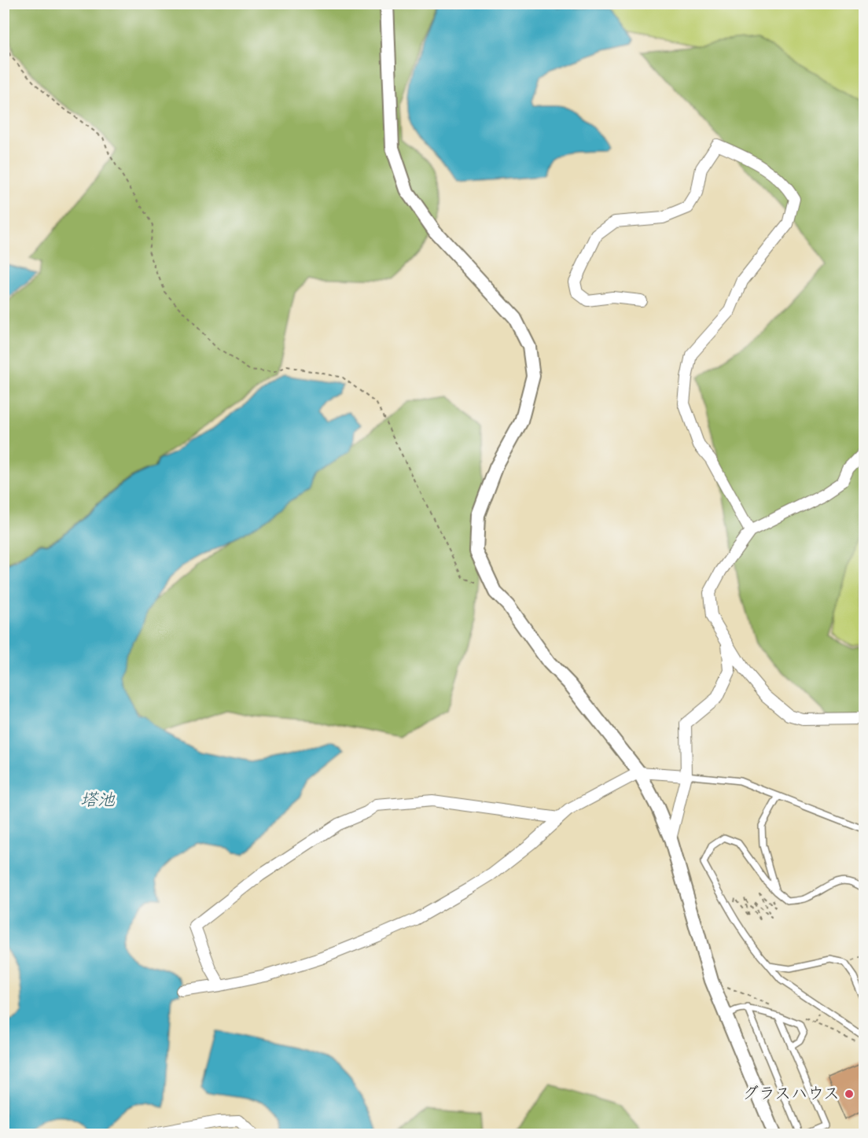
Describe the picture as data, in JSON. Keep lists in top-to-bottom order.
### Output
{
  "water": ["塔池"],
  "places": ["グラスハウス"]
}
